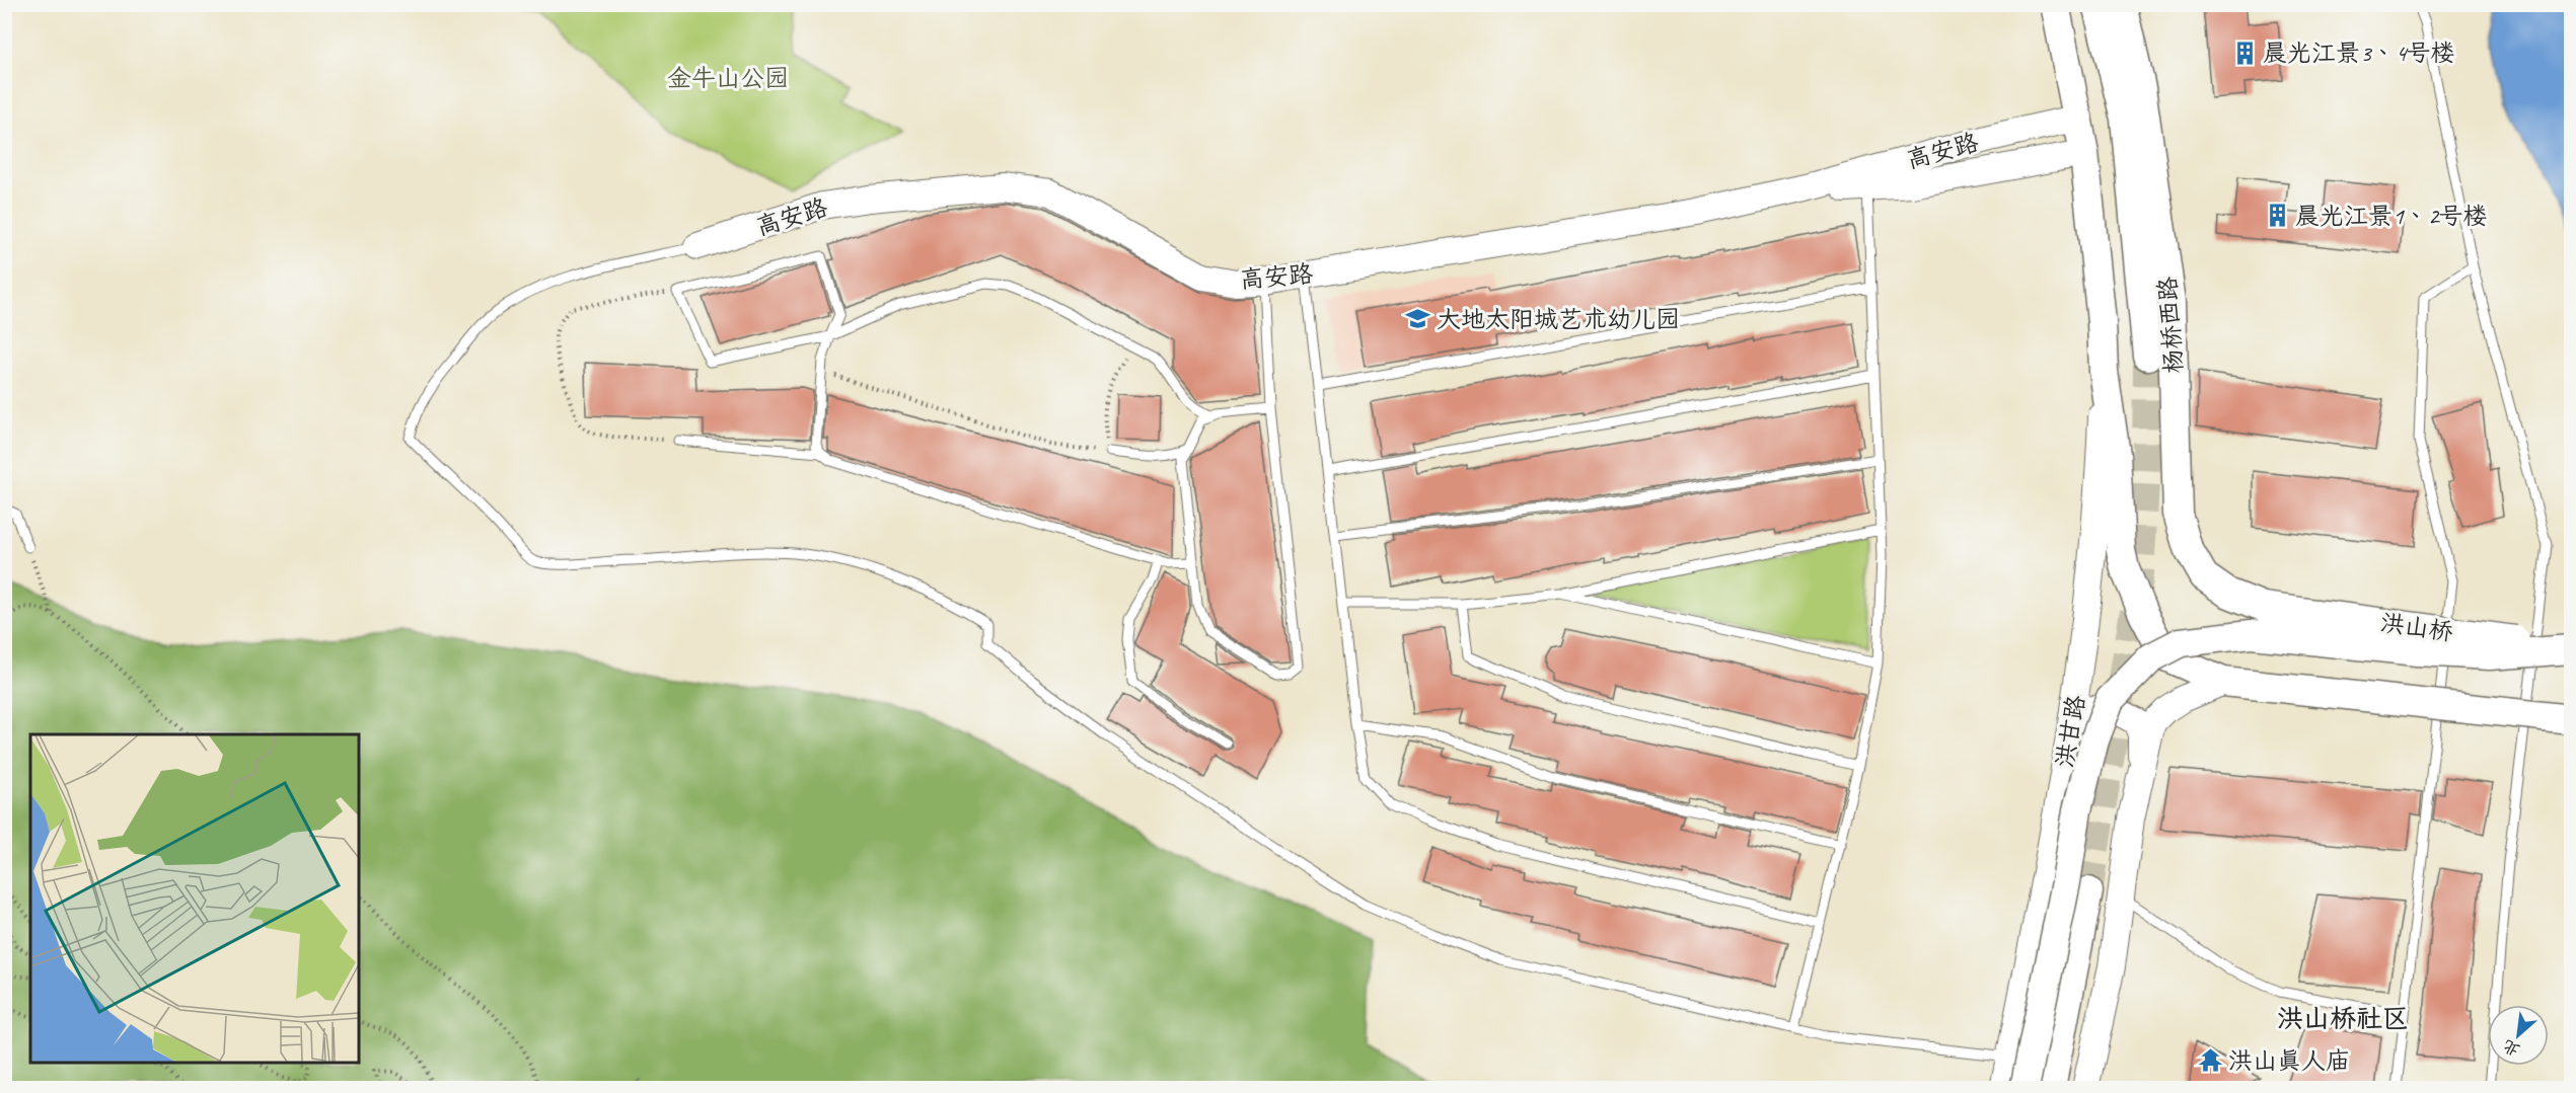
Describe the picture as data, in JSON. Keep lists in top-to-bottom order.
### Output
{
  "streets": {
    "main road": ["杨桥西路", "洪山桥"],
    "street": ["高安路", "洪甘路"]
  },
  "crossings": [
    ["杨桥西路", "洪山桥"]
  ],
  "districts": ["洪山桥社区"],
  "parks": ["金牛山公园"],
  "places": {
    "building": ["晨光江景3、4号楼", "晨光江景1、2号楼"],
    "school or university": ["大地太阳城艺术幼儿园"],
    "temple": ["洪山真人庙"]
  },
  "north": "bottom left"
}
